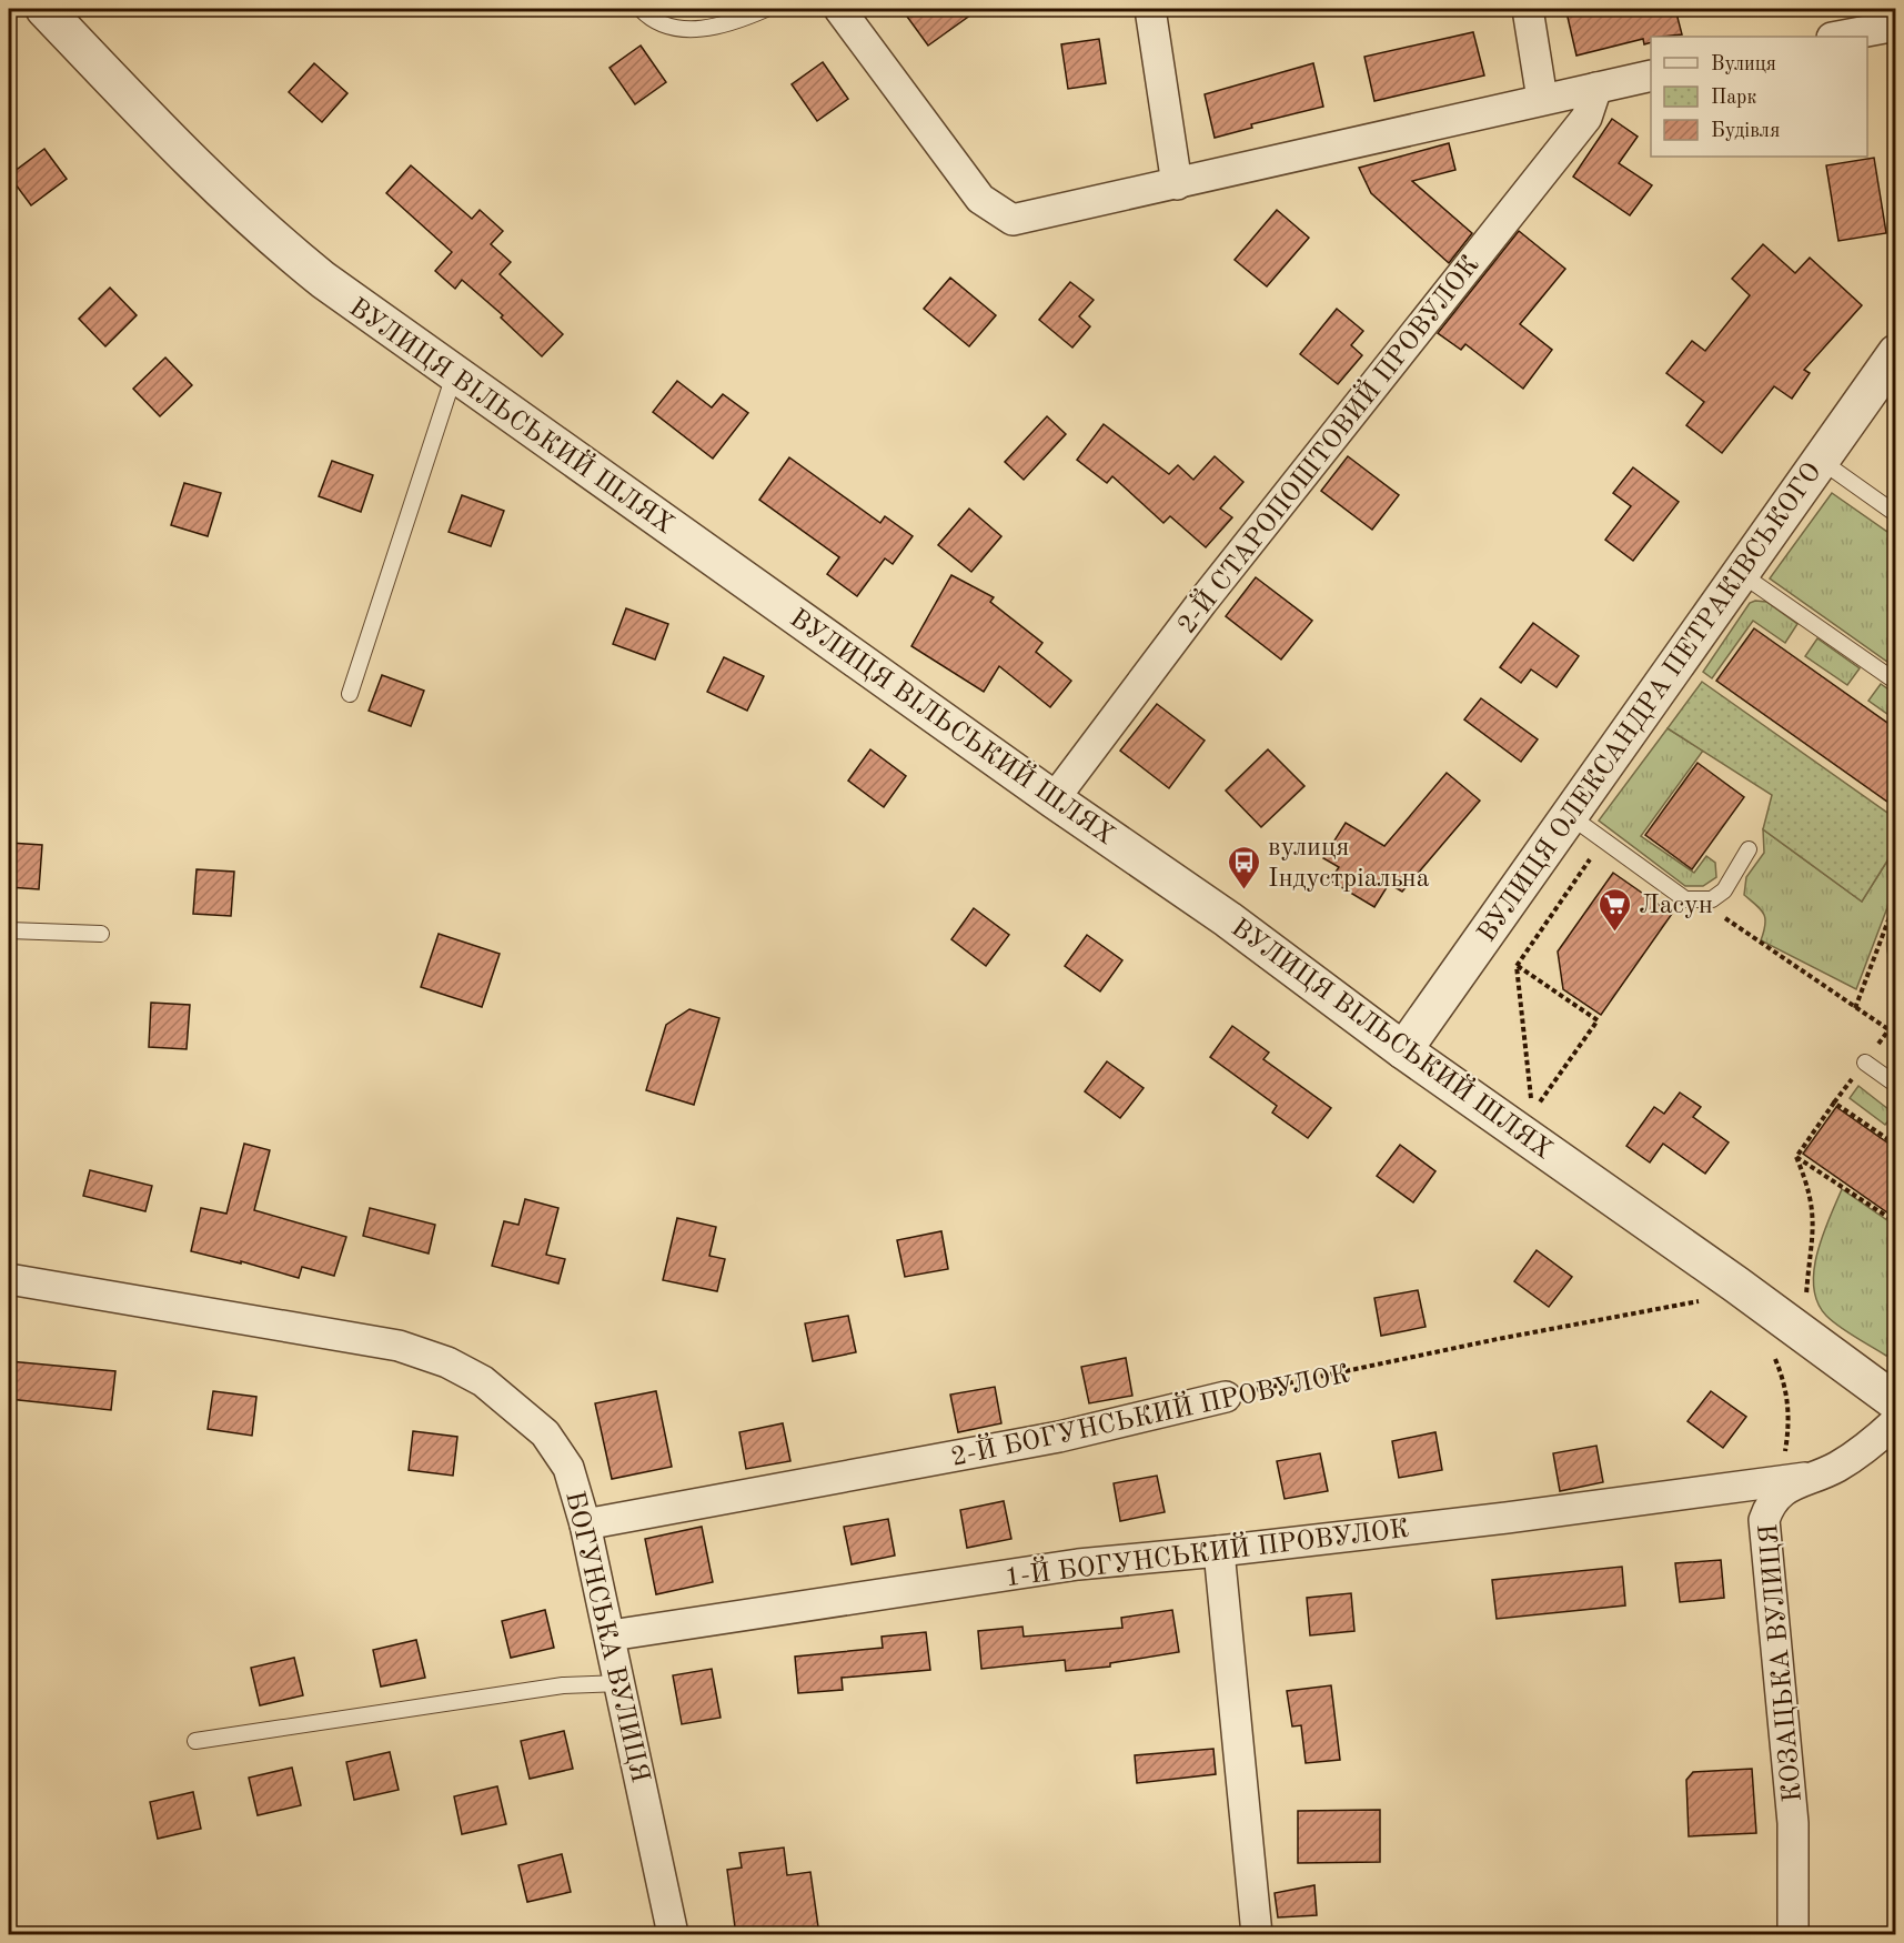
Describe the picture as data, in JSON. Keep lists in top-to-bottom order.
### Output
{
  "streets": {
    "street": [
      "ВУЛИЦЯ ВІЛЬСЬКИЙ ШЛЯХ",
      "2-Й СТАРОПОШТОВИЙ ПРОВУЛОК",
      "ВУЛИЦЯ ОЛЕКСАНДРА ПЕТРАКІВСЬКОГО",
      "2-Й БОГУНСЬКИЙ ПРОВУЛОК",
      "1-Й БОГУНСЬКИЙ ПРОВУЛОК",
      "БОГУНСЬКА ВУЛИЦЯ",
      "КОЗАЦЬКА ВУЛИЦЯ"
    ]
  },
  "crossings": [
    ["ВУЛИЦЯ ВІЛЬСЬКИЙ ШЛЯХ", "2-Й СТАРОПОШТОВИЙ ПРОВУЛОК"],
    ["ВУЛИЦЯ ВІЛЬСЬКИЙ ШЛЯХ", "ВУЛИЦЯ ОЛЕКСАНДРА ПЕТРАКІВСЬКОГО"],
    ["2-Й БОГУНСЬКИЙ ПРОВУЛОК", "БОГУНСЬКА ВУЛИЦЯ"],
    ["1-Й БОГУНСЬКИЙ ПРОВУЛОК", "БОГУНСЬКА ВУЛИЦЯ"],
    ["1-Й БОГУНСЬКИЙ ПРОВУЛОК", "КОЗАЦЬКА ВУЛИЦЯ"]
  ],
  "places": {
    "bus stop": ["вулиця Індустріальна"],
    "supermarket": ["Ласун"]
  },
  "legend": ["Вулиця", "Парк", "Будівля"]
}
